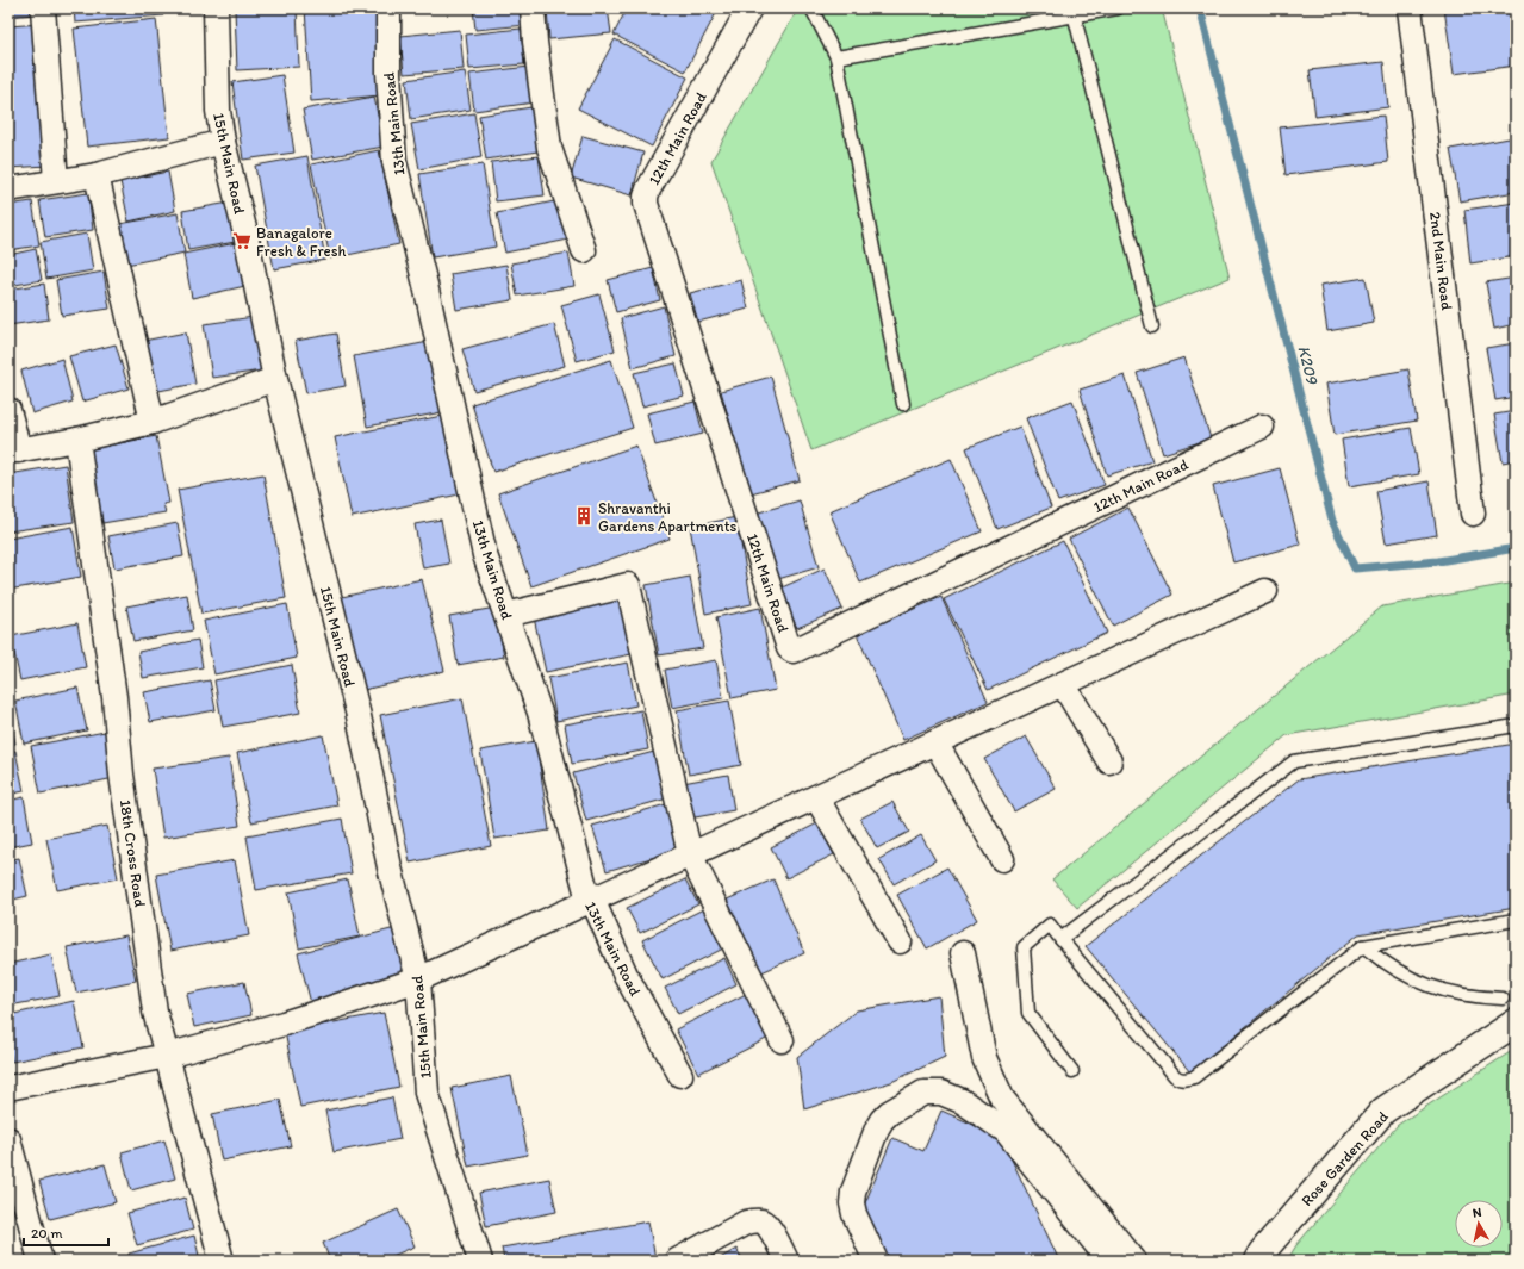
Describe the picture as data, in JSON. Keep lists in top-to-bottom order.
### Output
{
  "streets": {
    "street": [
      "13th Main Road",
      "12th Main Road",
      "15th Main Road",
      "2nd Main Road",
      "18th Cross Road",
      "Rose Garden Road"
    ]
  },
  "water": ["K209"],
  "places": {
    "supermarket": ["Banagalore Fresh & Fresh"],
    "building": ["Shravanthi Gardens Apartments"]
  },
  "scale_bar": "20 m",
  "north": "top"
}
